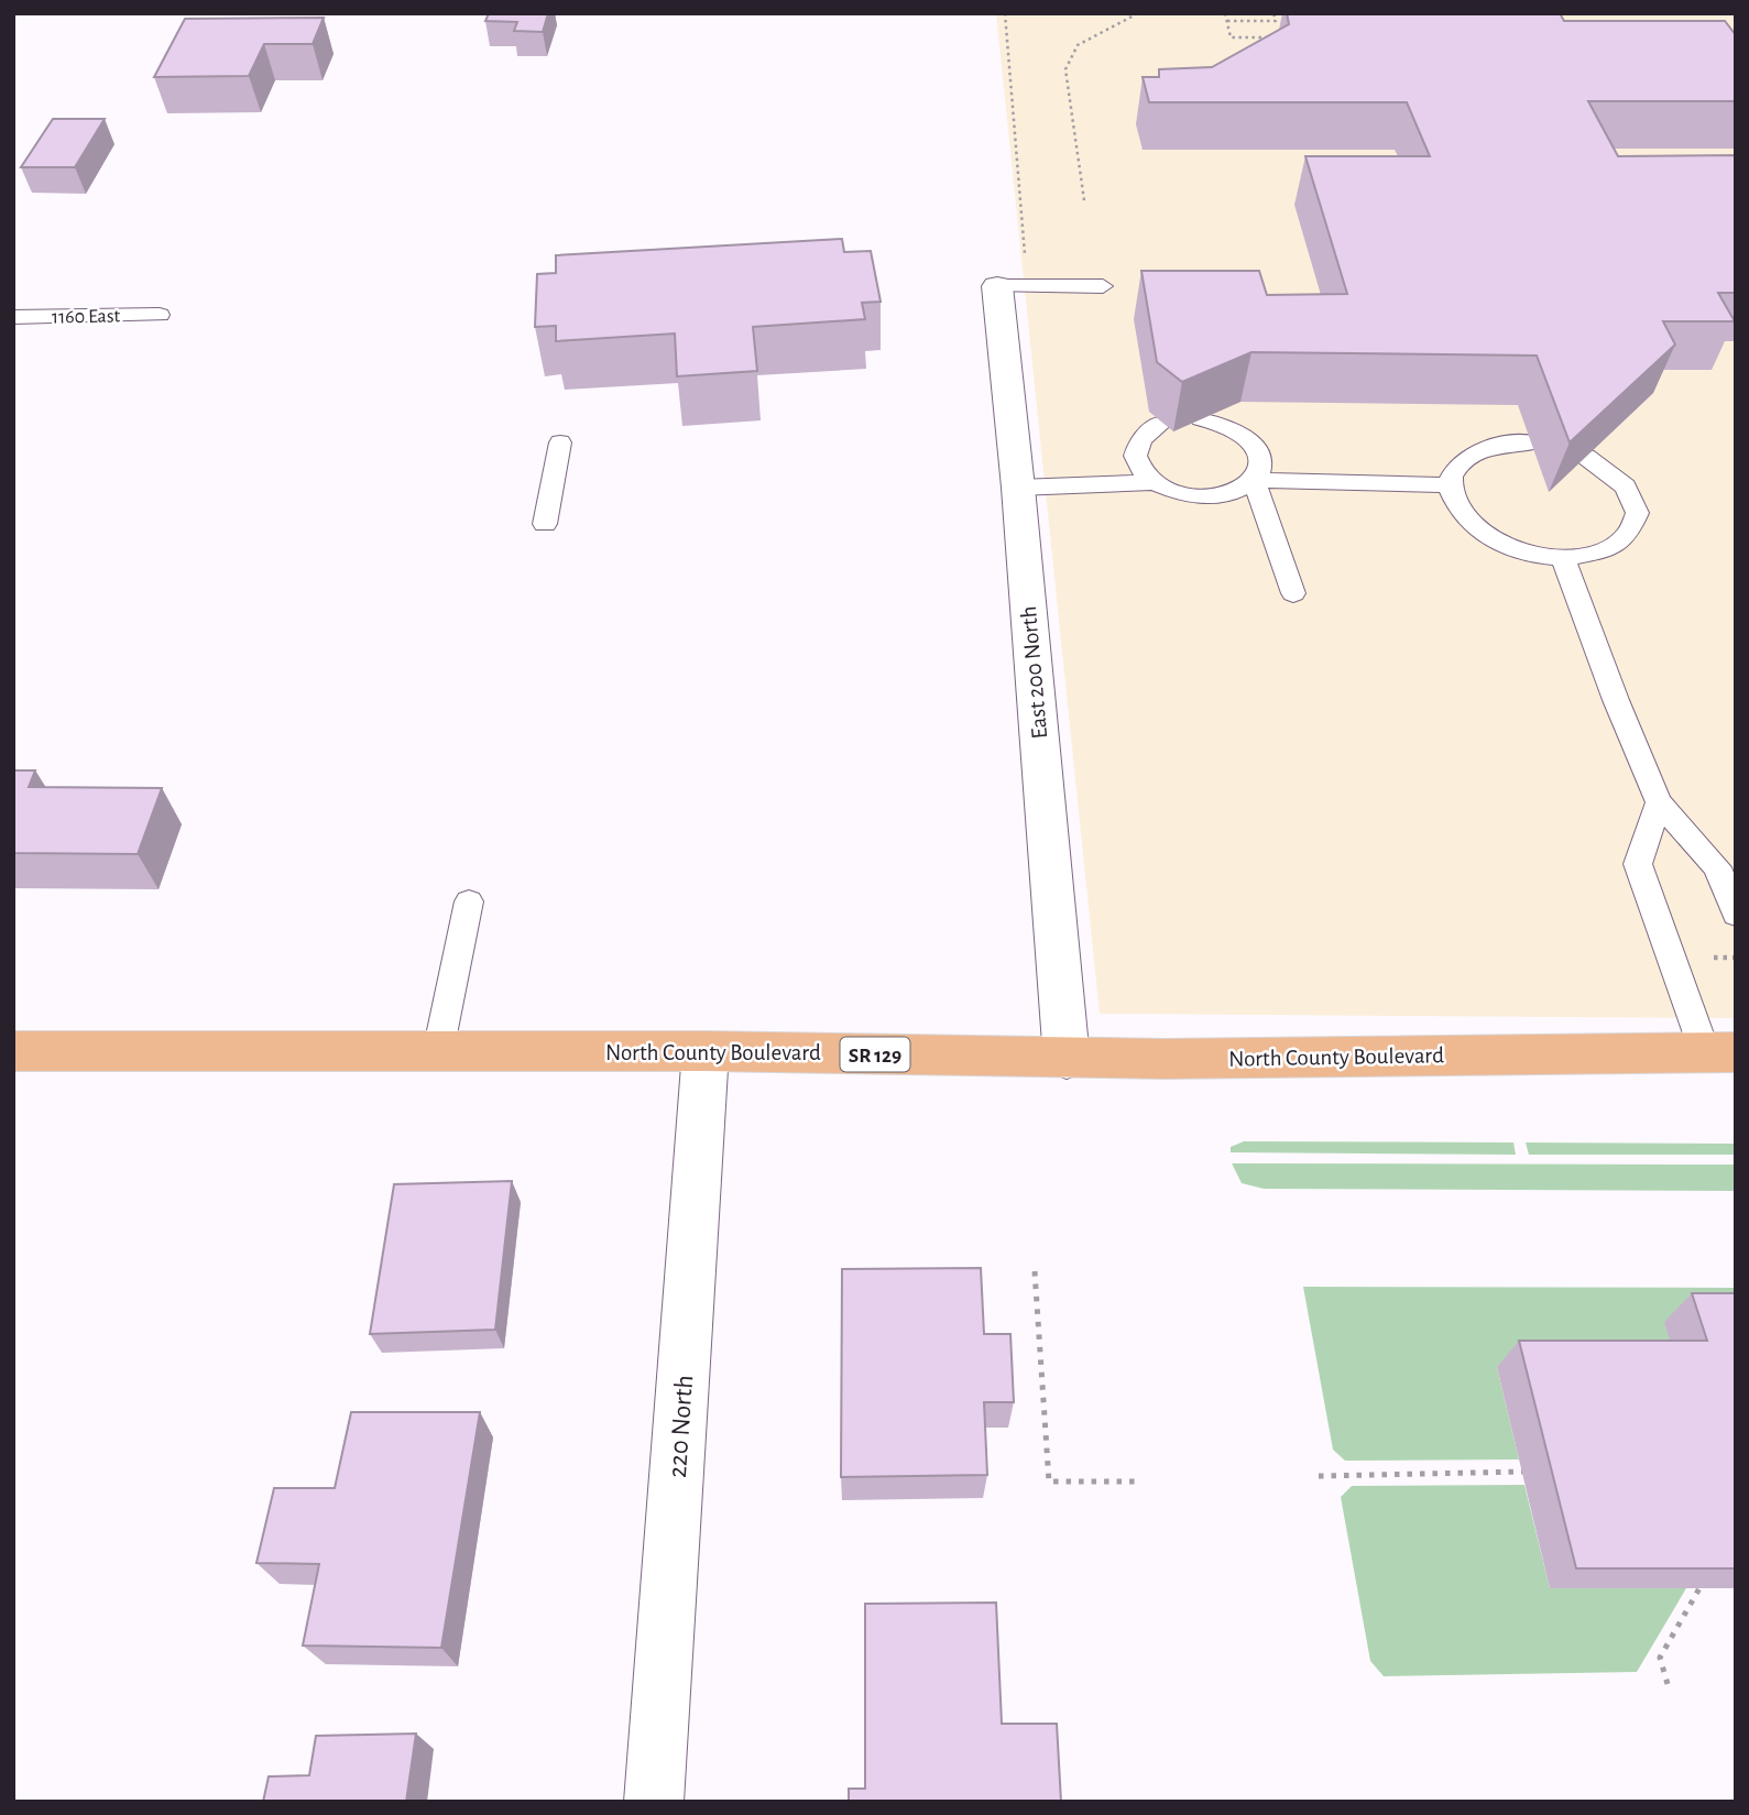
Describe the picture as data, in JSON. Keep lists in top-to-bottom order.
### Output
{
  "streets": {
    "main road": ["North County Boulevard", "SR 129"],
    "street": ["East 200 North", "220 North"],
    "lane": ["1160 East"]
  },
  "crossings": [
    ["East 200 North", "North County Boulevard"],
    ["North County Boulevard", "220 North"]
  ]
}
